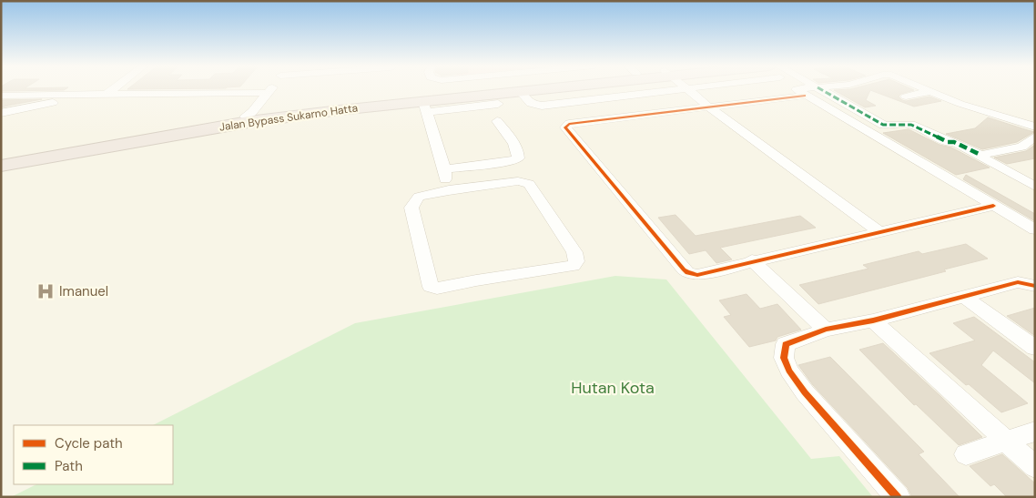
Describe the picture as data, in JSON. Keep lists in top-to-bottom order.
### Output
{
  "streets": {
    "highway": ["Jalan Bypass Sukarno Hatta"]
  },
  "parks": ["Hutan Kota"],
  "places": {
    "hospital": ["Imanuel"]
  },
  "legend": ["Cycle path", "Path"]
}
